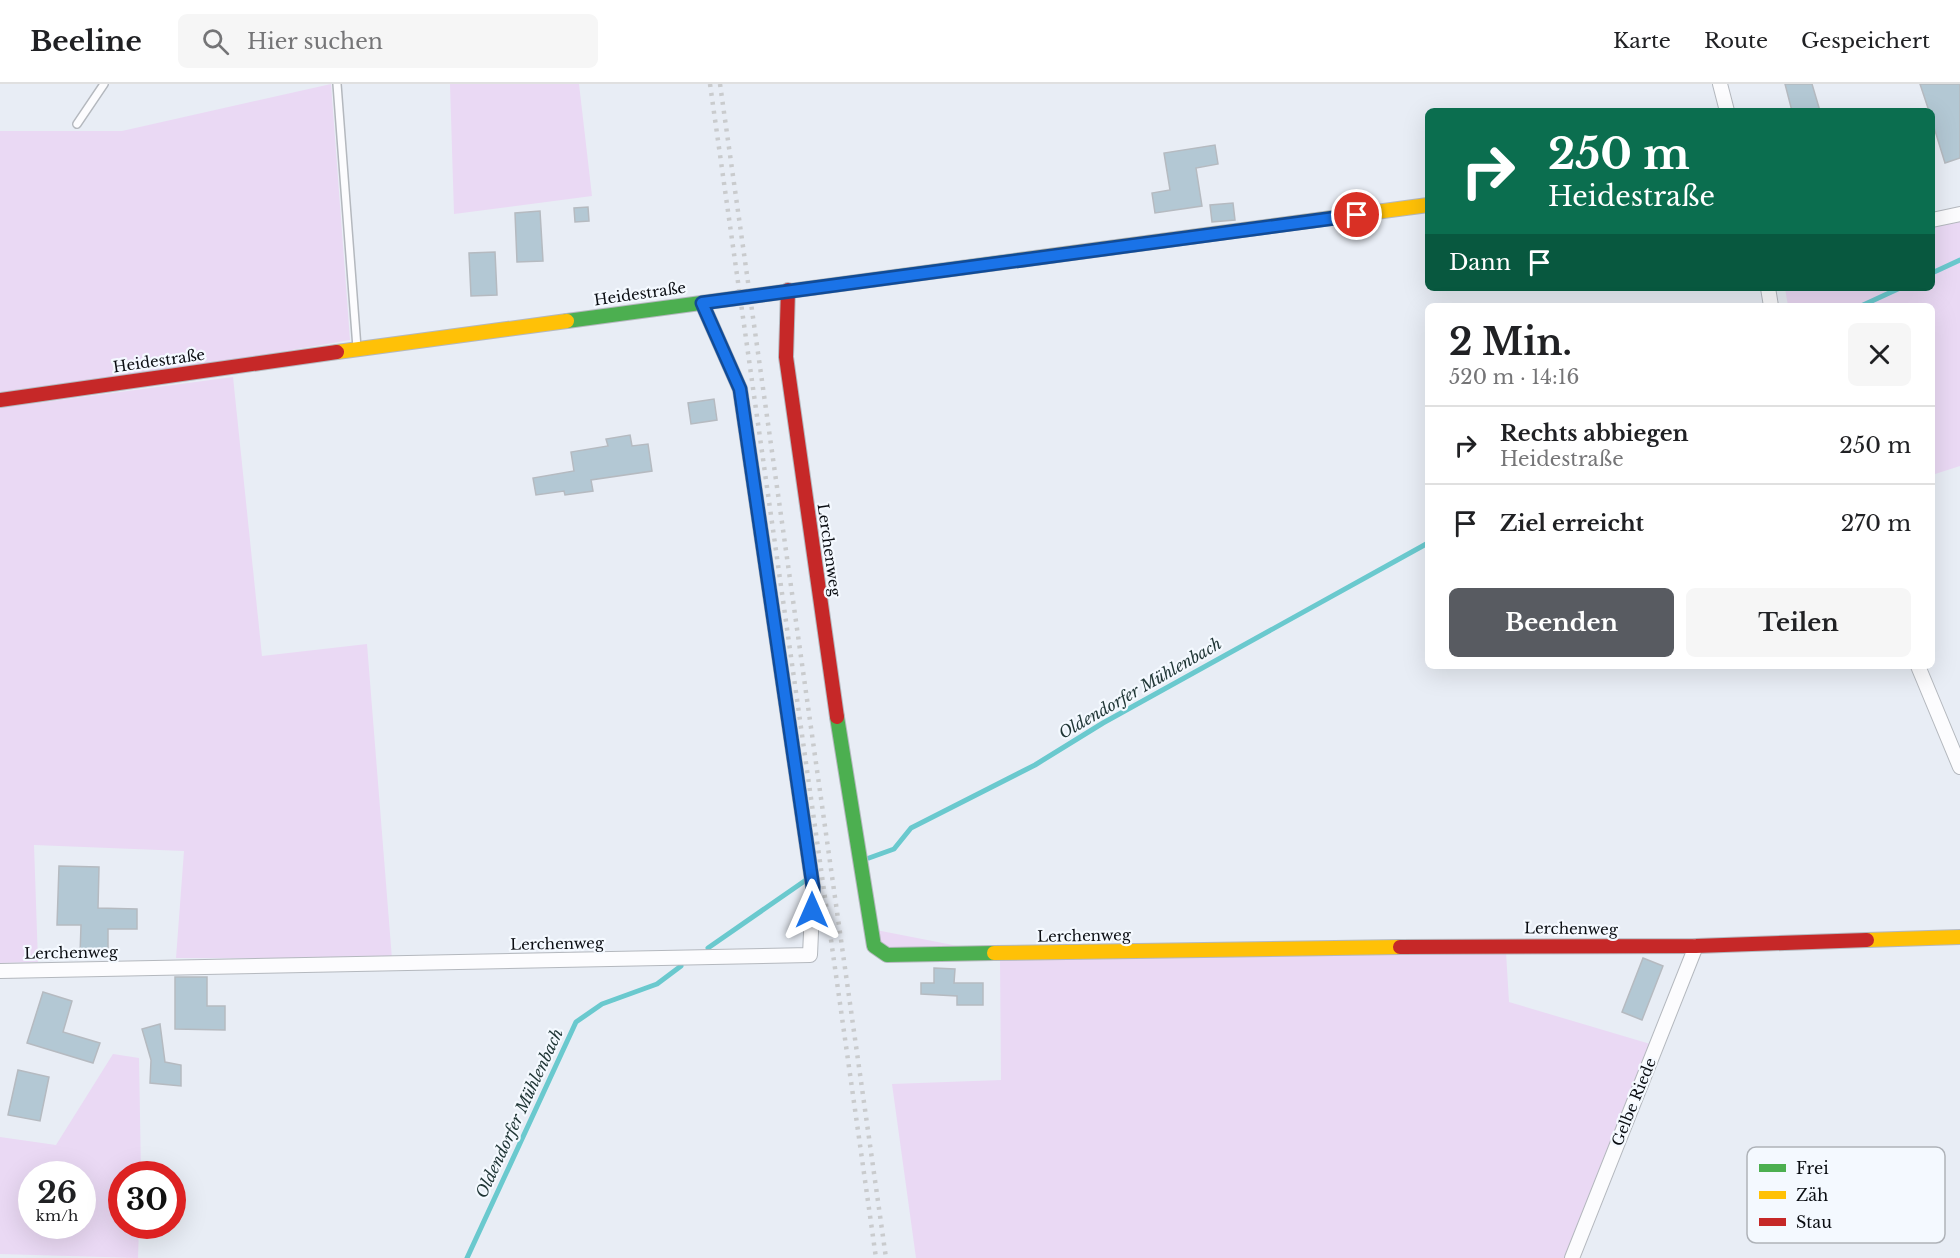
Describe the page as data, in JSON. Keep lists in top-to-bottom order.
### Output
{
  "streets": {
    "street": ["Heidestraße", "Lerchenweg", "Gelbe Riede"]
  },
  "crossings": [
    ["Heidestraße", "Lerchenweg"],
    ["Lerchenweg", "Gelbe Riede"]
  ],
  "water": ["Oldendorfer Mühlenbach"],
  "legend": ["Frei", "Zäh", "Stau"],
  "page": {
    "header": "Beeline",
    "search": "Hier suchen",
    "nav": ["Karte", "Route", "Gespeichert"],
    "turn": ["250 m", "Heidestraße"],
    "then": "Dann",
    "heading": ["2 Min.", "520 m · 14:16"],
    "list": [
      {
        "name": "Rechts abbiegen",
        "note": "Heidestraße",
        "value": "250 m"
      },
      {
        "name": "Ziel erreicht",
        "value": "270 m"
      }
    ],
    "buttons": ["Beenden", "Teilen"],
    "speed": "26 km/h",
    "limit": "30"
  }
}
